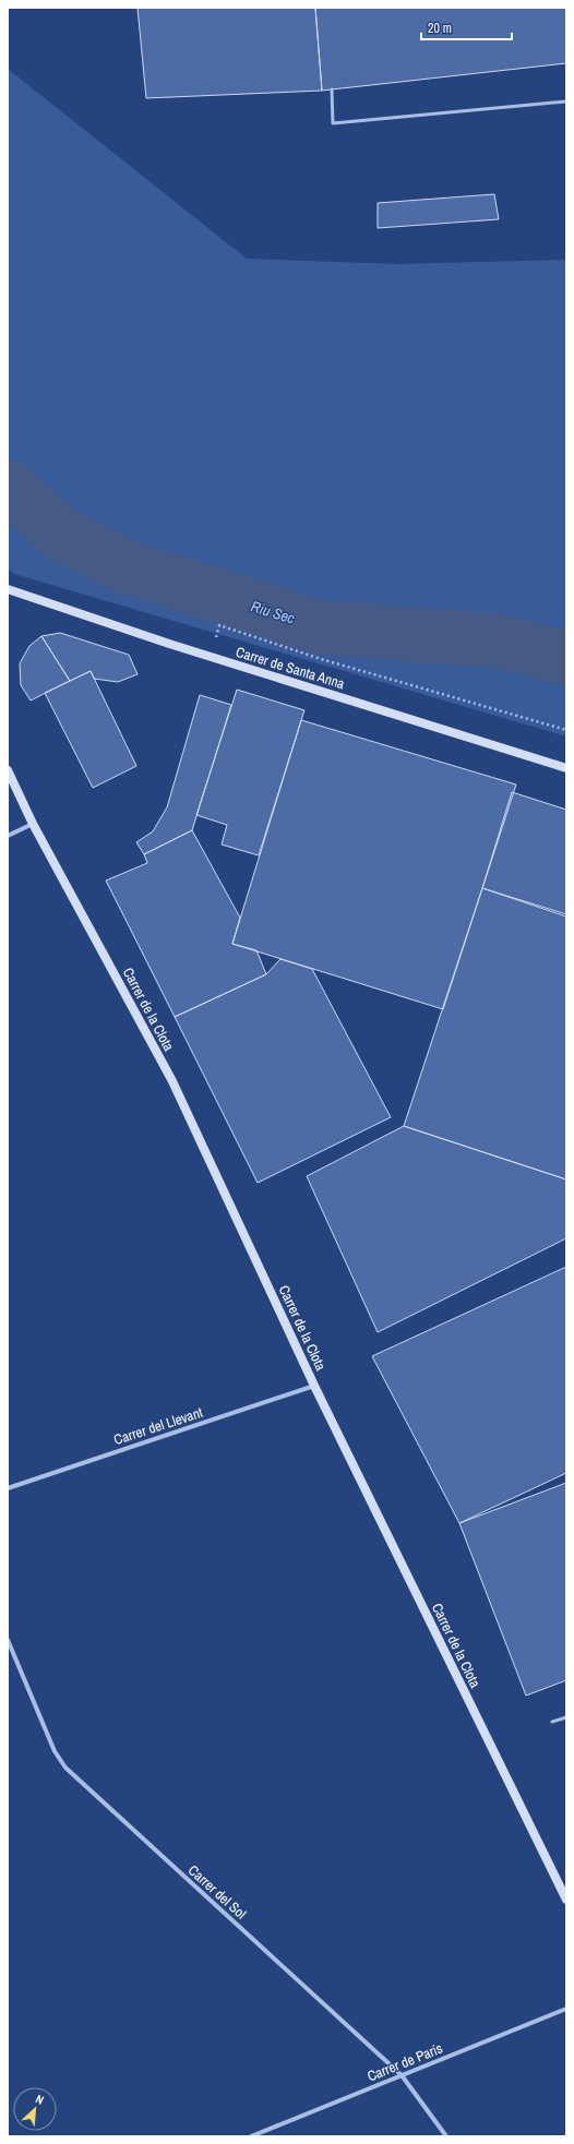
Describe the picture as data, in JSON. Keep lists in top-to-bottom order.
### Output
{
  "streets": {
    "street": [
      "Carrer de Santa Anna",
      "Carrer de la Clota",
      "Carrer del Llevant",
      "Carrer del Sol",
      "Carrer de París"
    ]
  },
  "crossings": [
    ["Carrer de la Clota", "Carrer del Llevant"],
    ["Carrer del Sol", "Carrer de París"]
  ],
  "water": ["Riu Sec"],
  "scale_bar": "20 m",
  "north": "top right"
}
